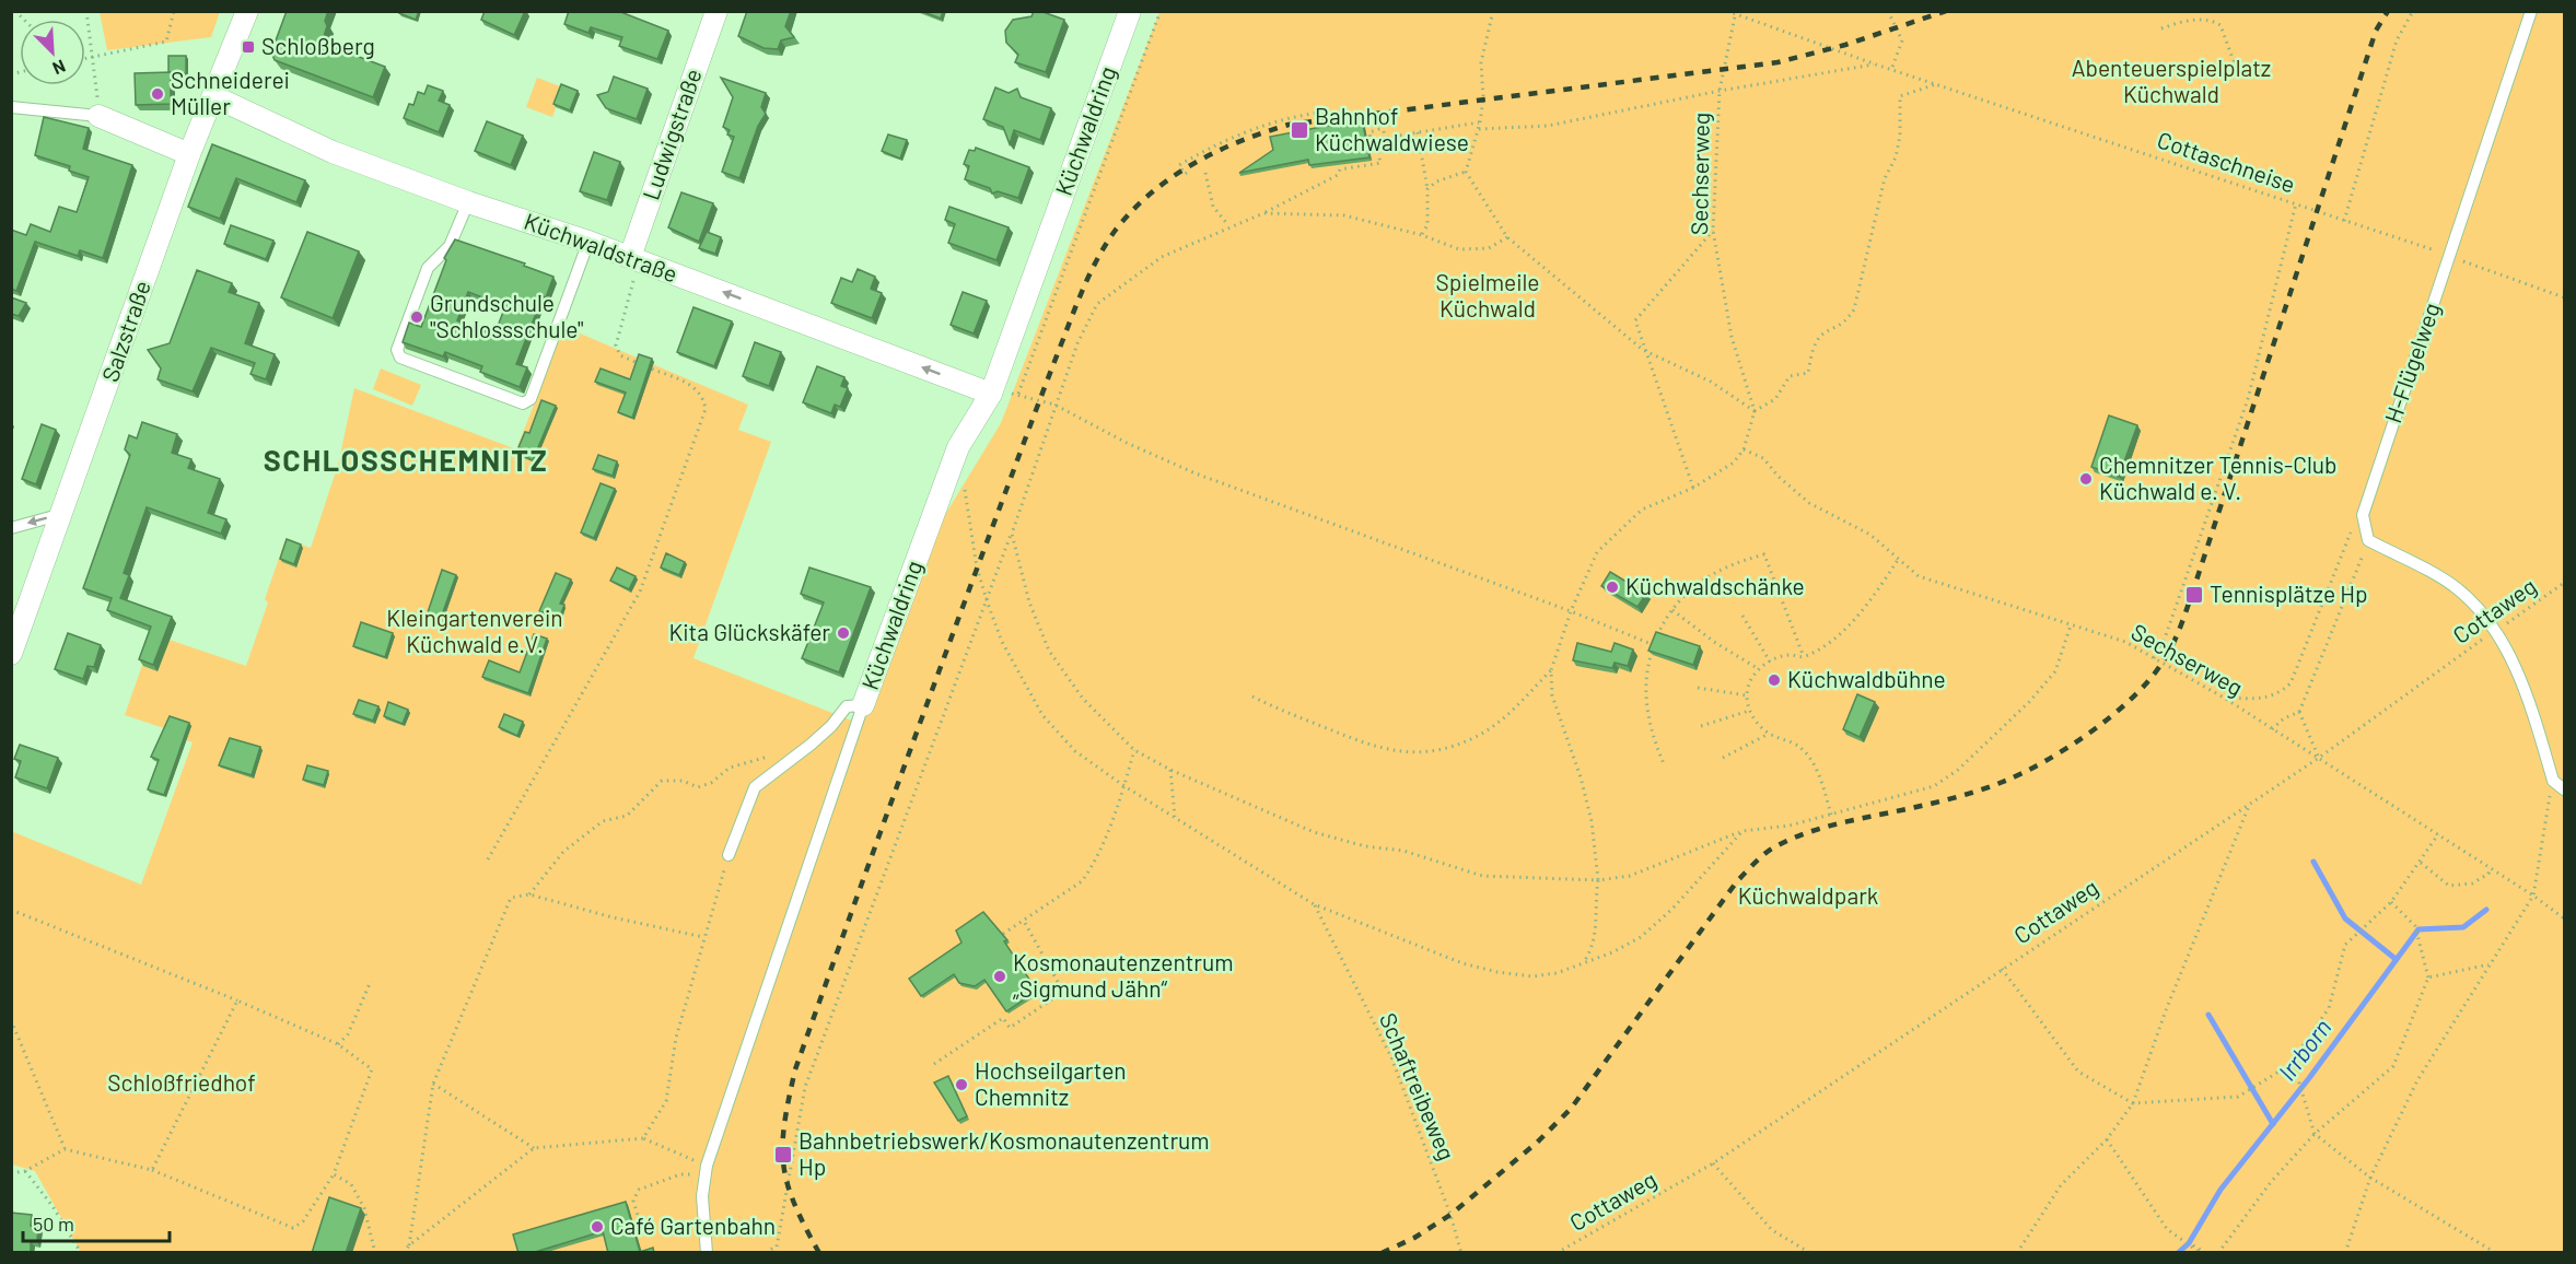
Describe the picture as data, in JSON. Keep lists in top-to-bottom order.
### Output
{
  "streets": {
    "street": [
      "Küchwaldring",
      "Ludwigstraße",
      "Küchwaldstraße",
      "Salzstraße"
    ],
    "lane": ["H-Flügelweg"],
    "path": [
      "Cottaschneise",
      "Sechserweg",
      "Cottaweg",
      "Schaftreibeweg"
    ]
  },
  "crossings": [
    ["Küchwaldring", "Küchwaldstraße"],
    ["Ludwigstraße", "Küchwaldstraße"],
    ["Cottaschneise", "Sechserweg"],
    ["Cottaschneise", "H-Flügelweg"],
    ["Sechserweg", "Cottaweg"],
    ["Küchwaldstraße", "Salzstraße"]
  ],
  "one_way": ["Küchwaldstraße"],
  "districts": ["SCHLOSSCHEMNITZ"],
  "water": ["Irrborn"],
  "parks": [
    "Abenteuerspielplatz Küchwald",
    "Spielmeile Küchwald",
    "Kleingartenverein Küchwald e.V.",
    "Küchwaldpark",
    "Schloßfriedhof"
  ],
  "places": {
    "transit": [
      "Schloßberg",
      "Bahnhof Küchwaldwiese",
      "Tennisplätze Hp",
      "Bahnbetriebswerk/Kosmonautenzentrum Hp"
    ],
    "other": [
      "Schneiderei Müller",
      "Grundschule \"Schlossschule\"",
      "Chemnitzer Tennis-Club Küchwald e. V.",
      "Küchwaldschänke",
      "Kita Glückskäfer",
      "Küchwaldbühne",
      "Kosmonautenzentrum „Sigmund Jähn“",
      "Hochseilgarten Chemnitz",
      "Café Gartenbahn"
    ]
  },
  "scale_bar": "50 m",
  "north": "bottom right"
}
